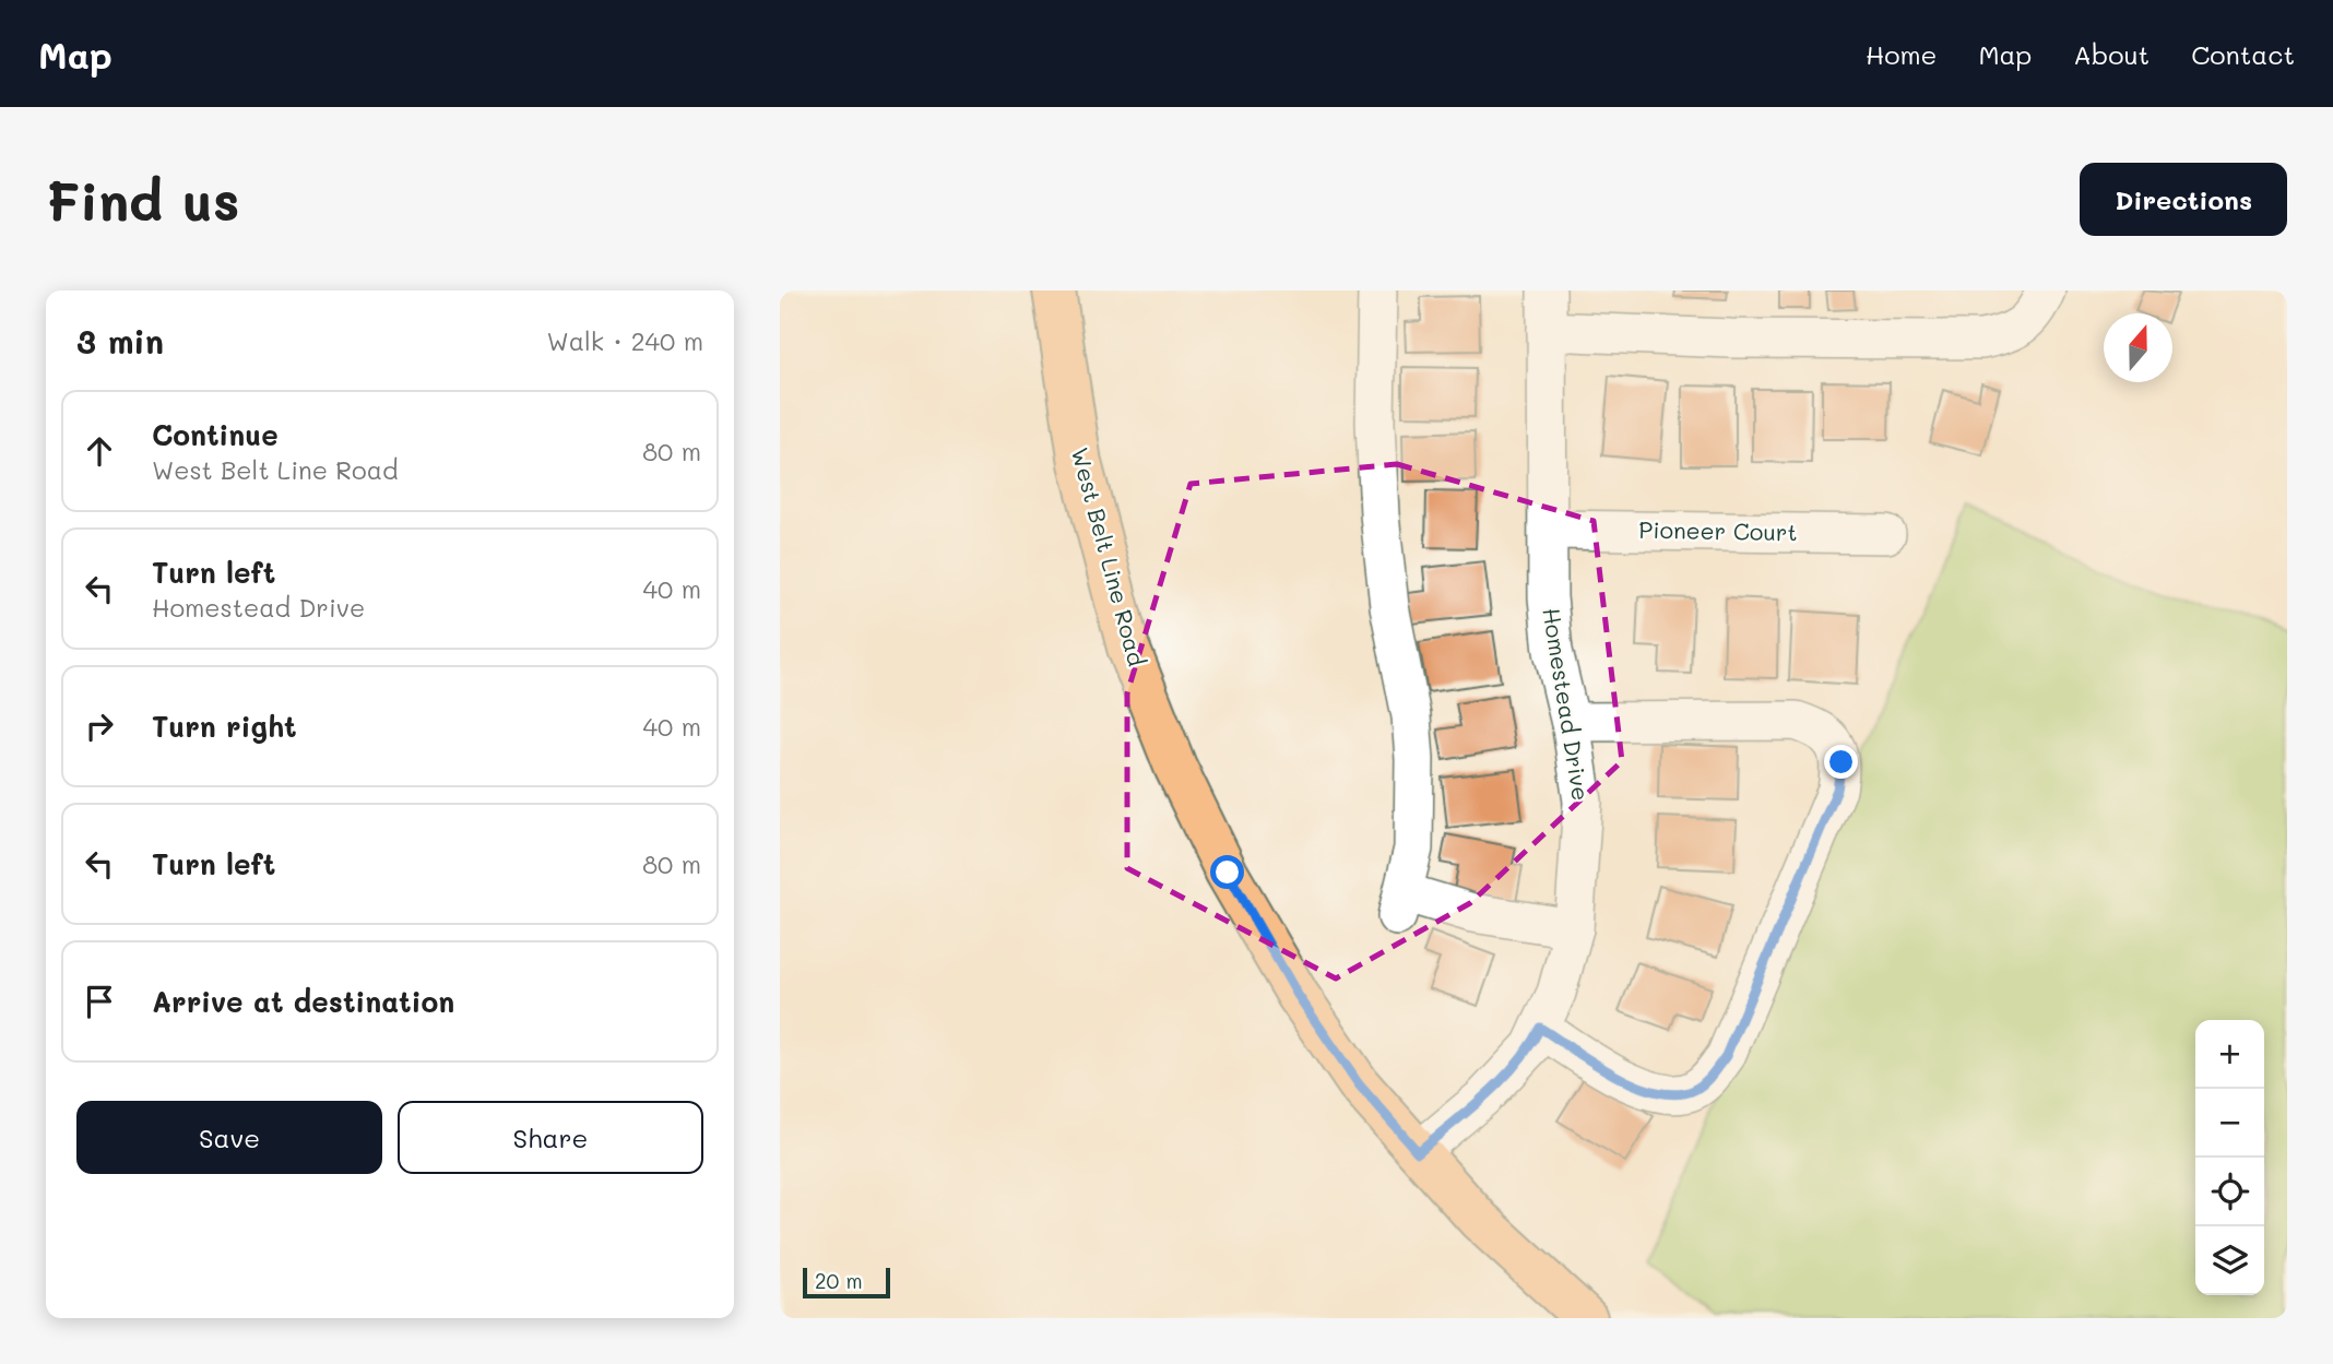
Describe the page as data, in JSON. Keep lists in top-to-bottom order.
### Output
{
  "streets": {
    "main road": ["West Belt Line Road"],
    "street": ["Pioneer Court", "Homestead Drive"]
  },
  "crossings": [
    ["Pioneer Court", "Homestead Drive"],
    ["West Belt Line Road", "Homestead Drive"]
  ],
  "scale_bar": "20 m",
  "north": "top",
  "page": {
    "header": "Map",
    "nav": [
      "Home",
      "Map",
      "About",
      "Contact"
    ],
    "buttons": [
      "Directions",
      ["Save", "Share"]
    ],
    "title": "Find us",
    "heading": ["3 min", "Walk · 240 m"],
    "list": [
      ["Continue", "West Belt Line Road", "80 m"],
      ["Turn left", "Homestead Drive", "40 m"],
      ["Turn right", "40 m"],
      ["Turn left", "80 m"],
      "Arrive at destination"
    ],
    "map_buttons": ["+", "−"],
    "scale": "20 m"
  }
}
